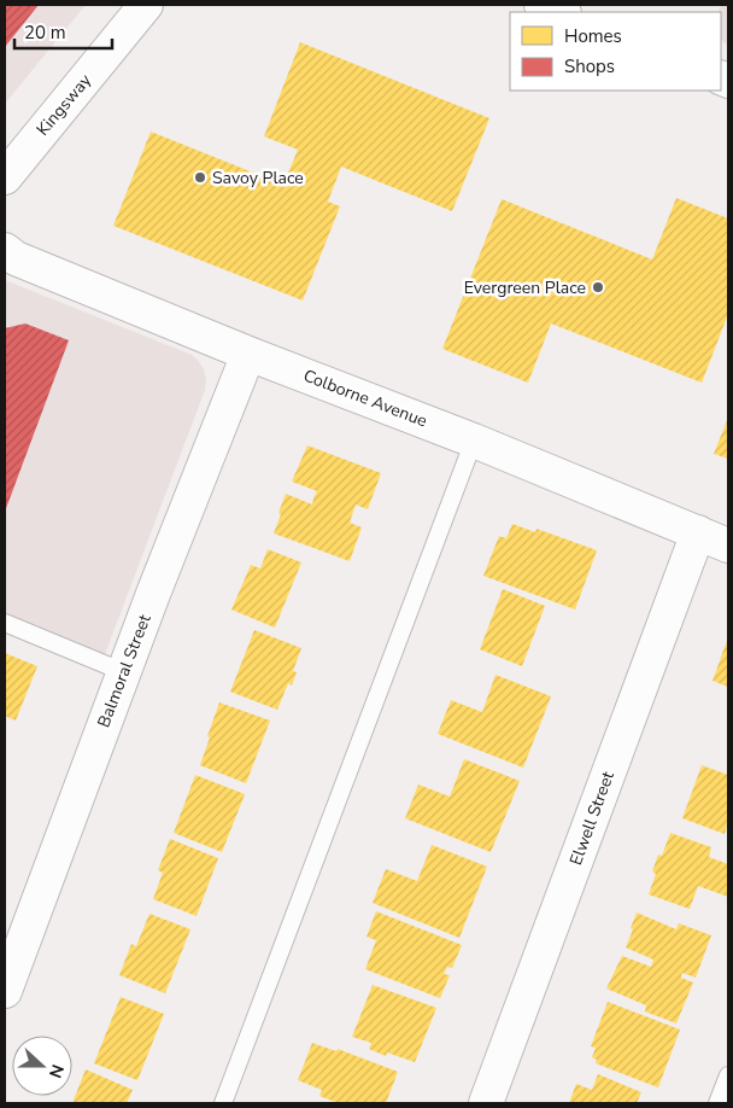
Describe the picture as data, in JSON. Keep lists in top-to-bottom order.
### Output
{
  "streets": {
    "street": [
      "Kingsway",
      "Colborne Avenue",
      "Balmoral Street",
      "Elwell Street"
    ]
  },
  "crossings": [
    ["Colborne Avenue", "Balmoral Street"],
    ["Colborne Avenue", "Elwell Street"]
  ],
  "places": ["Savoy Place", "Evergreen Place"],
  "legend": ["Homes", "Shops"],
  "scale_bar": "20 m",
  "north": "right"
}
